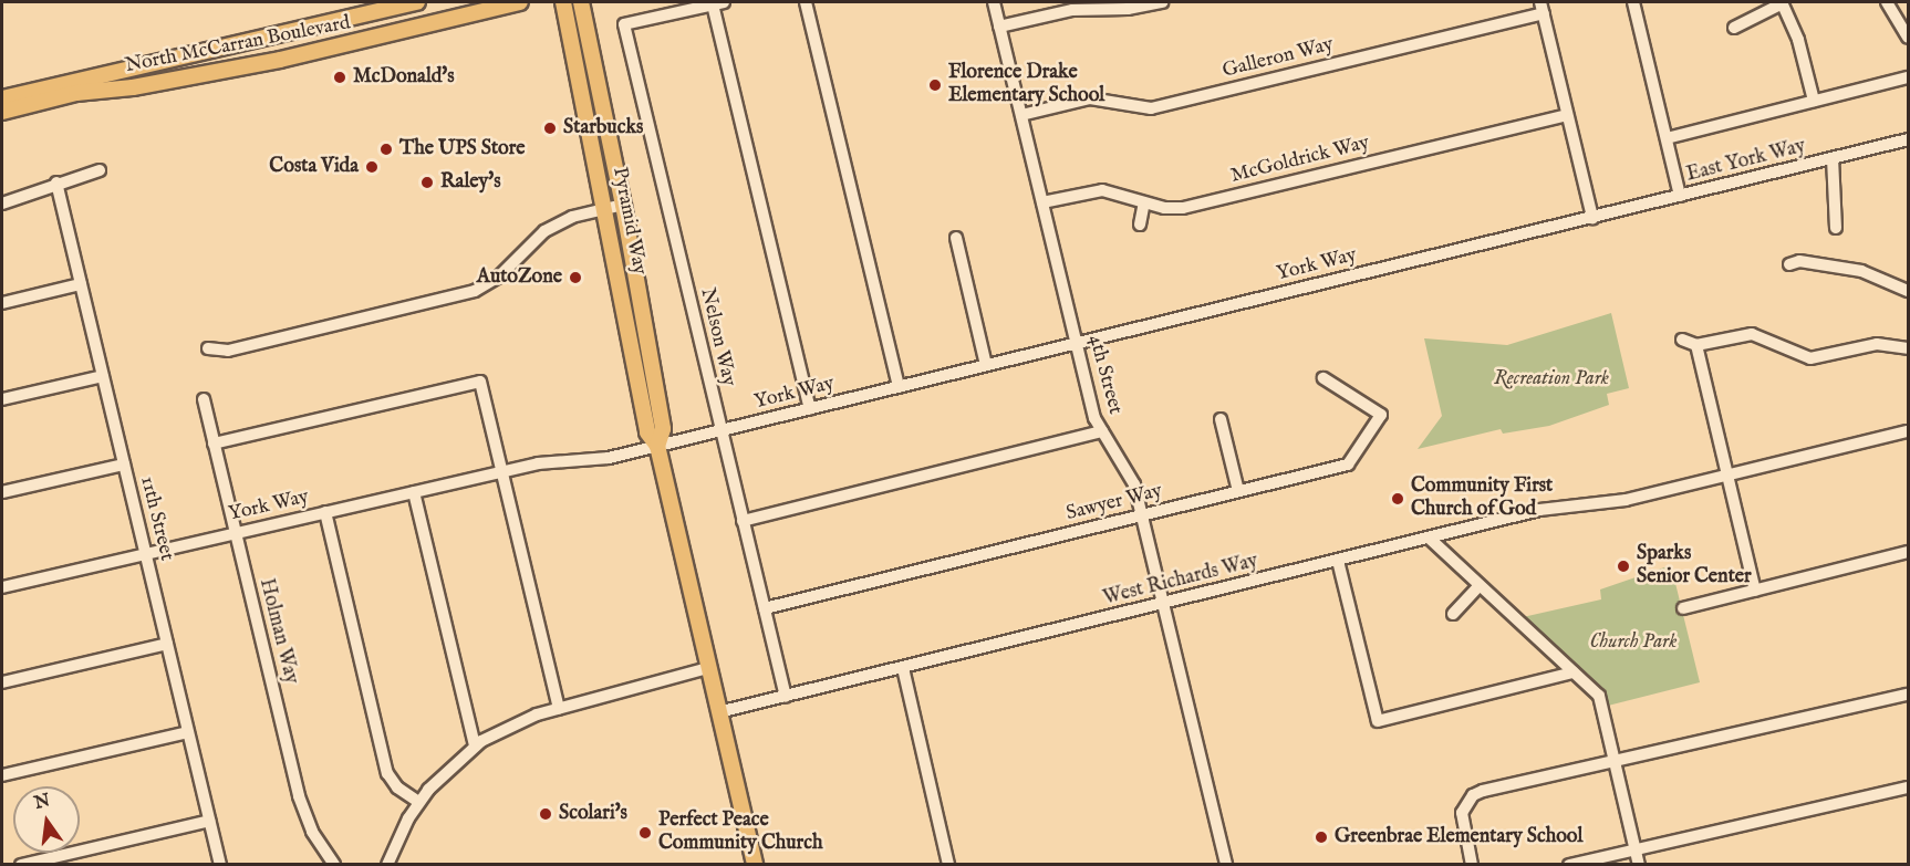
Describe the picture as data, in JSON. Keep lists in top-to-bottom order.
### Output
{
  "streets": {
    "main road": ["North McCarran Boulevard", "Pyramid Way"],
    "street": [
      "Galleron Way",
      "McGoldrick Way",
      "East York Way",
      "York Way",
      "Nelson Way",
      "4th Street",
      "Sawyer Way",
      "11th Street",
      "West Richards Way",
      "Holman Way"
    ]
  },
  "crossings": [
    ["Galleron Way", "4th Street"],
    ["McGoldrick Way", "4th Street"],
    ["East York Way", "York Way"],
    ["Pyramid Way", "York Way"],
    ["Pyramid Way", "West Richards Way"],
    ["York Way", "Nelson Way"],
    ["York Way", "4th Street"],
    ["York Way", "11th Street"],
    ["York Way", "Holman Way"],
    ["Nelson Way", "Sawyer Way"],
    ["Nelson Way", "West Richards Way"],
    ["4th Street", "Sawyer Way"],
    ["4th Street", "West Richards Way"]
  ],
  "parks": ["Recreation Park", "Church Park"],
  "places": [
    "McDonald's",
    "Florence Drake Elementary School",
    "Starbucks",
    "The UPS Store",
    "Costa Vida",
    "Raley's",
    "AutoZone",
    "Community First Church of God",
    "Sparks Senior Center",
    "Scolari's",
    "Perfect Peace Community Church",
    "Greenbrae Elementary School"
  ],
  "north": "top"
}
